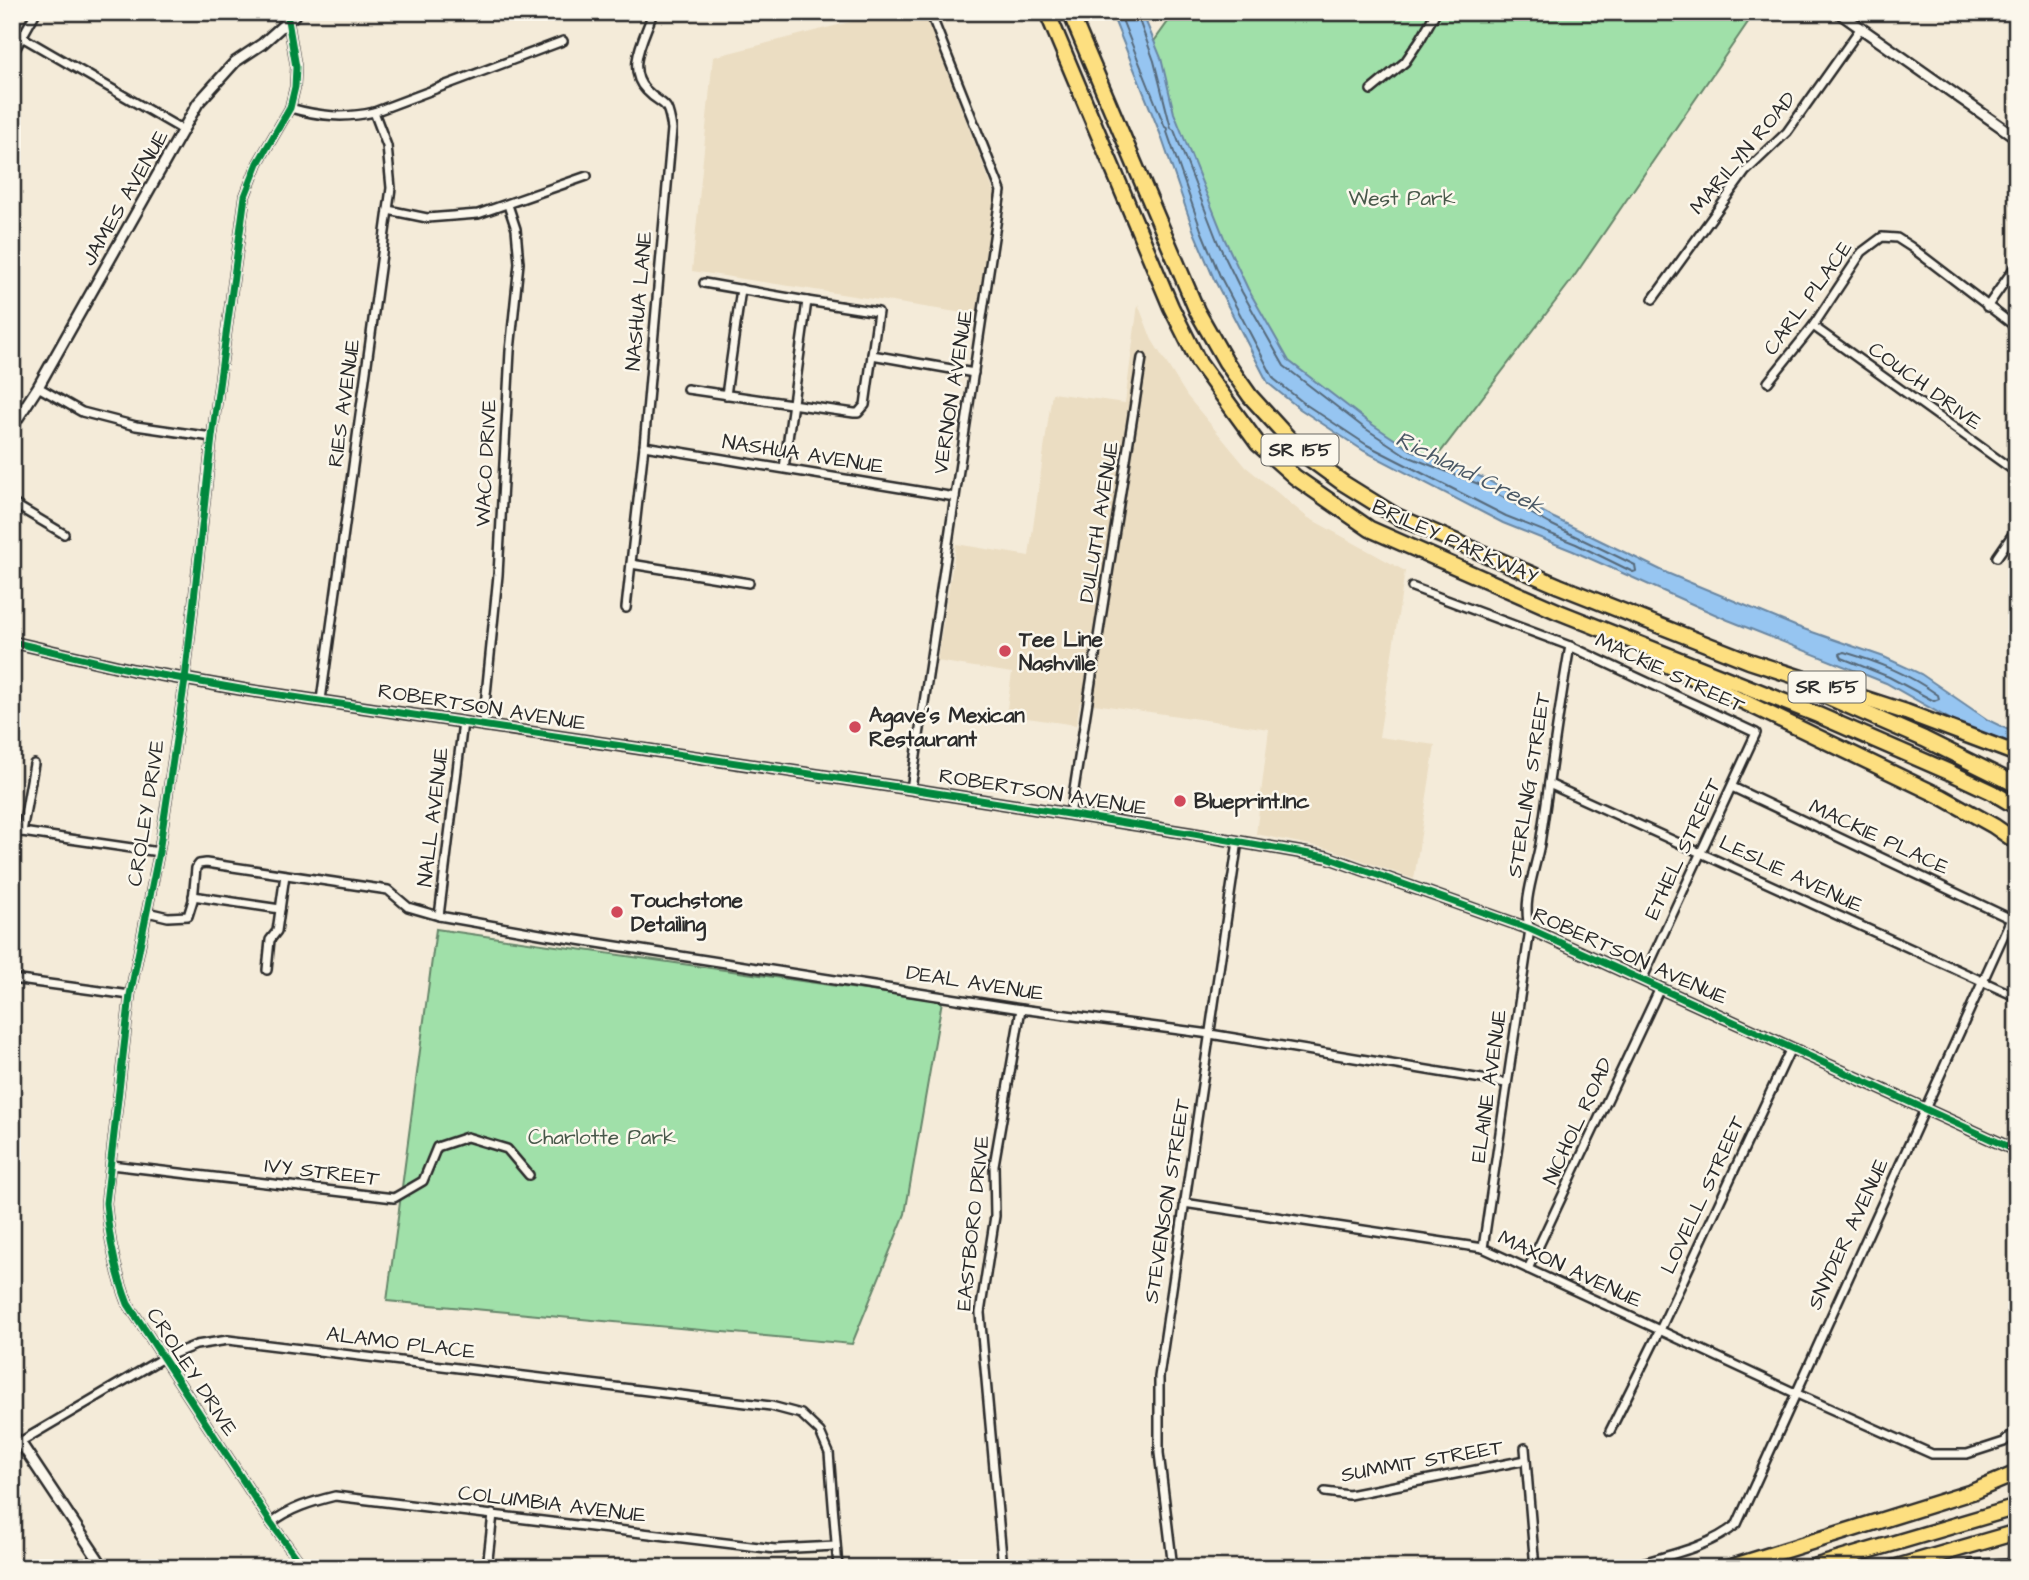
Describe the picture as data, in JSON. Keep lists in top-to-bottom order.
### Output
{
  "streets": {
    "highway": ["SR 155", "BRILEY PARKWAY"],
    "street": [
      "MARILYN ROAD",
      "JAMES AVENUE",
      "CARL PLACE",
      "NASHUA LANE",
      "COUCH DRIVE",
      "VERNON AVENUE",
      "RIES AVENUE",
      "NASHUA AVENUE",
      "WACO DRIVE",
      "DULUTH AVENUE",
      "MACKIE STREET",
      "ROBERTSON AVENUE",
      "STERLING STREET",
      "CROLEY DRIVE",
      "NALL AVENUE",
      "MACKIE PLACE",
      "ETHEL STREET",
      "LESLIE AVENUE",
      "DEAL AVENUE",
      "ELAINE AVENUE",
      "NICHOL ROAD",
      "IVY STREET",
      "LOVELL STREET",
      "STEVENSON STREET",
      "EASTBORO DRIVE",
      "SNYDER AVENUE",
      "MAXON AVENUE",
      "ALAMO PLACE",
      "SUMMIT STREET",
      "COLUMBIA AVENUE"
    ]
  },
  "crossings": [
    ["JAMES AVENUE", "CROLEY DRIVE"],
    ["CARL PLACE", "COUCH DRIVE"],
    ["NASHUA LANE", "NASHUA AVENUE"],
    ["VERNON AVENUE", "NASHUA AVENUE"],
    ["VERNON AVENUE", "ROBERTSON AVENUE"],
    ["RIES AVENUE", "ROBERTSON AVENUE"],
    ["WACO DRIVE", "ROBERTSON AVENUE"],
    ["DULUTH AVENUE", "ROBERTSON AVENUE"],
    ["MACKIE STREET", "STERLING STREET"],
    ["MACKIE STREET", "ETHEL STREET"],
    ["ROBERTSON AVENUE", "STERLING STREET"],
    ["ROBERTSON AVENUE", "CROLEY DRIVE"],
    ["ROBERTSON AVENUE", "NALL AVENUE"],
    ["ROBERTSON AVENUE", "ETHEL STREET"],
    ["ROBERTSON AVENUE", "ELAINE AVENUE"],
    ["ROBERTSON AVENUE", "NICHOL ROAD"],
    ["ROBERTSON AVENUE", "LOVELL STREET"],
    ["ROBERTSON AVENUE", "STEVENSON STREET"],
    ["ROBERTSON AVENUE", "SNYDER AVENUE"],
    ["STERLING STREET", "LESLIE AVENUE"],
    ["STERLING STREET", "ELAINE AVENUE"],
    ["CROLEY DRIVE", "IVY STREET"],
    ["CROLEY DRIVE", "ALAMO PLACE"],
    ["CROLEY DRIVE", "COLUMBIA AVENUE"],
    ["NALL AVENUE", "DEAL AVENUE"],
    ["MACKIE PLACE", "ETHEL STREET"],
    ["MACKIE PLACE", "SNYDER AVENUE"],
    ["ETHEL STREET", "LESLIE AVENUE"],
    ["LESLIE AVENUE", "SNYDER AVENUE"],
    ["DEAL AVENUE", "ELAINE AVENUE"],
    ["DEAL AVENUE", "STEVENSON STREET"],
    ["DEAL AVENUE", "EASTBORO DRIVE"],
    ["ELAINE AVENUE", "MAXON AVENUE"],
    ["NICHOL ROAD", "MAXON AVENUE"],
    ["LOVELL STREET", "MAXON AVENUE"],
    ["STEVENSON STREET", "MAXON AVENUE"],
    ["SNYDER AVENUE", "MAXON AVENUE"],
    ["ALAMO PLACE", "COLUMBIA AVENUE"]
  ],
  "water": ["Richland Creek"],
  "parks": ["West Park", "Charlotte Park"],
  "places": [
    "Tee Line Nashville",
    "Agave's Mexican Restaurant",
    "Blueprint.Inc",
    "Touchstone Detailing"
  ]
}
